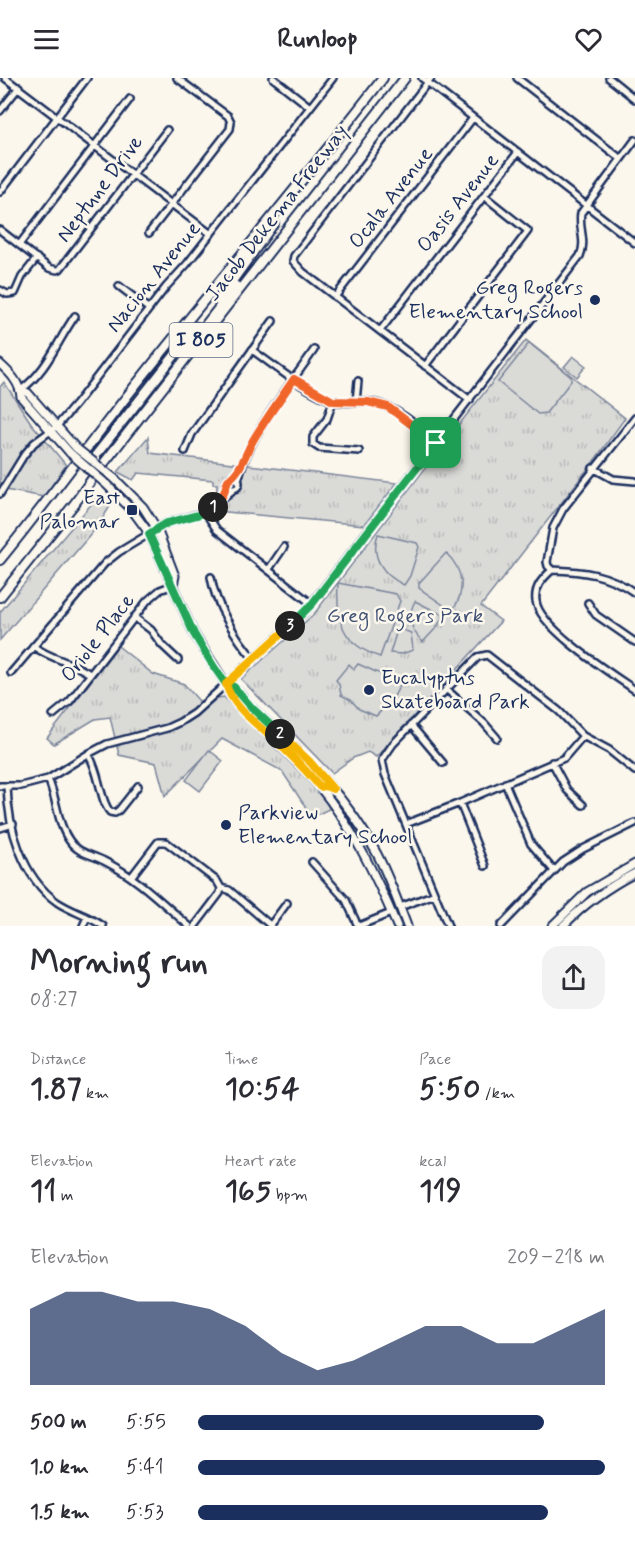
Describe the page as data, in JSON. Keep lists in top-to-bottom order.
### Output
{
  "streets": {
    "highway": ["Jacob Dekema Freeway", "I 805"],
    "street": [
      "Neptune Drive",
      "Ocala Avenue",
      "Oasis Avenue",
      "Nacion Avenue",
      "Oriole Place"
    ]
  },
  "parks": ["Greg Rogers Park"],
  "places": {
    "other": ["Greg Rogers Elementary School", "Eucalyptus Skateboard Park", "Parkview Elementary School"],
    "transit": ["East Palomar"]
  },
  "page": {
    "header": "Runloop",
    "pins": ["1", "3", "2"],
    "heading": ["Morning run", "08:27"],
    "stats": [
      ["Distance", "1.87 km"],
      ["Time", "10:54"],
      ["Pace", "5:50 /km"],
      ["Elevation", "11 m"],
      ["Heart rate", "165 bpm"],
      ["kcal", "119"]
    ],
    "chart": ["Elevation", "209–218 m"],
    "list": [
      {
        "name": "500 m",
        "note": "5:55"
      },
      {
        "name": "1.0 km",
        "note": "5:41"
      },
      {
        "name": "1.5 km",
        "note": "5:53"
      }
    ]
  }
}
